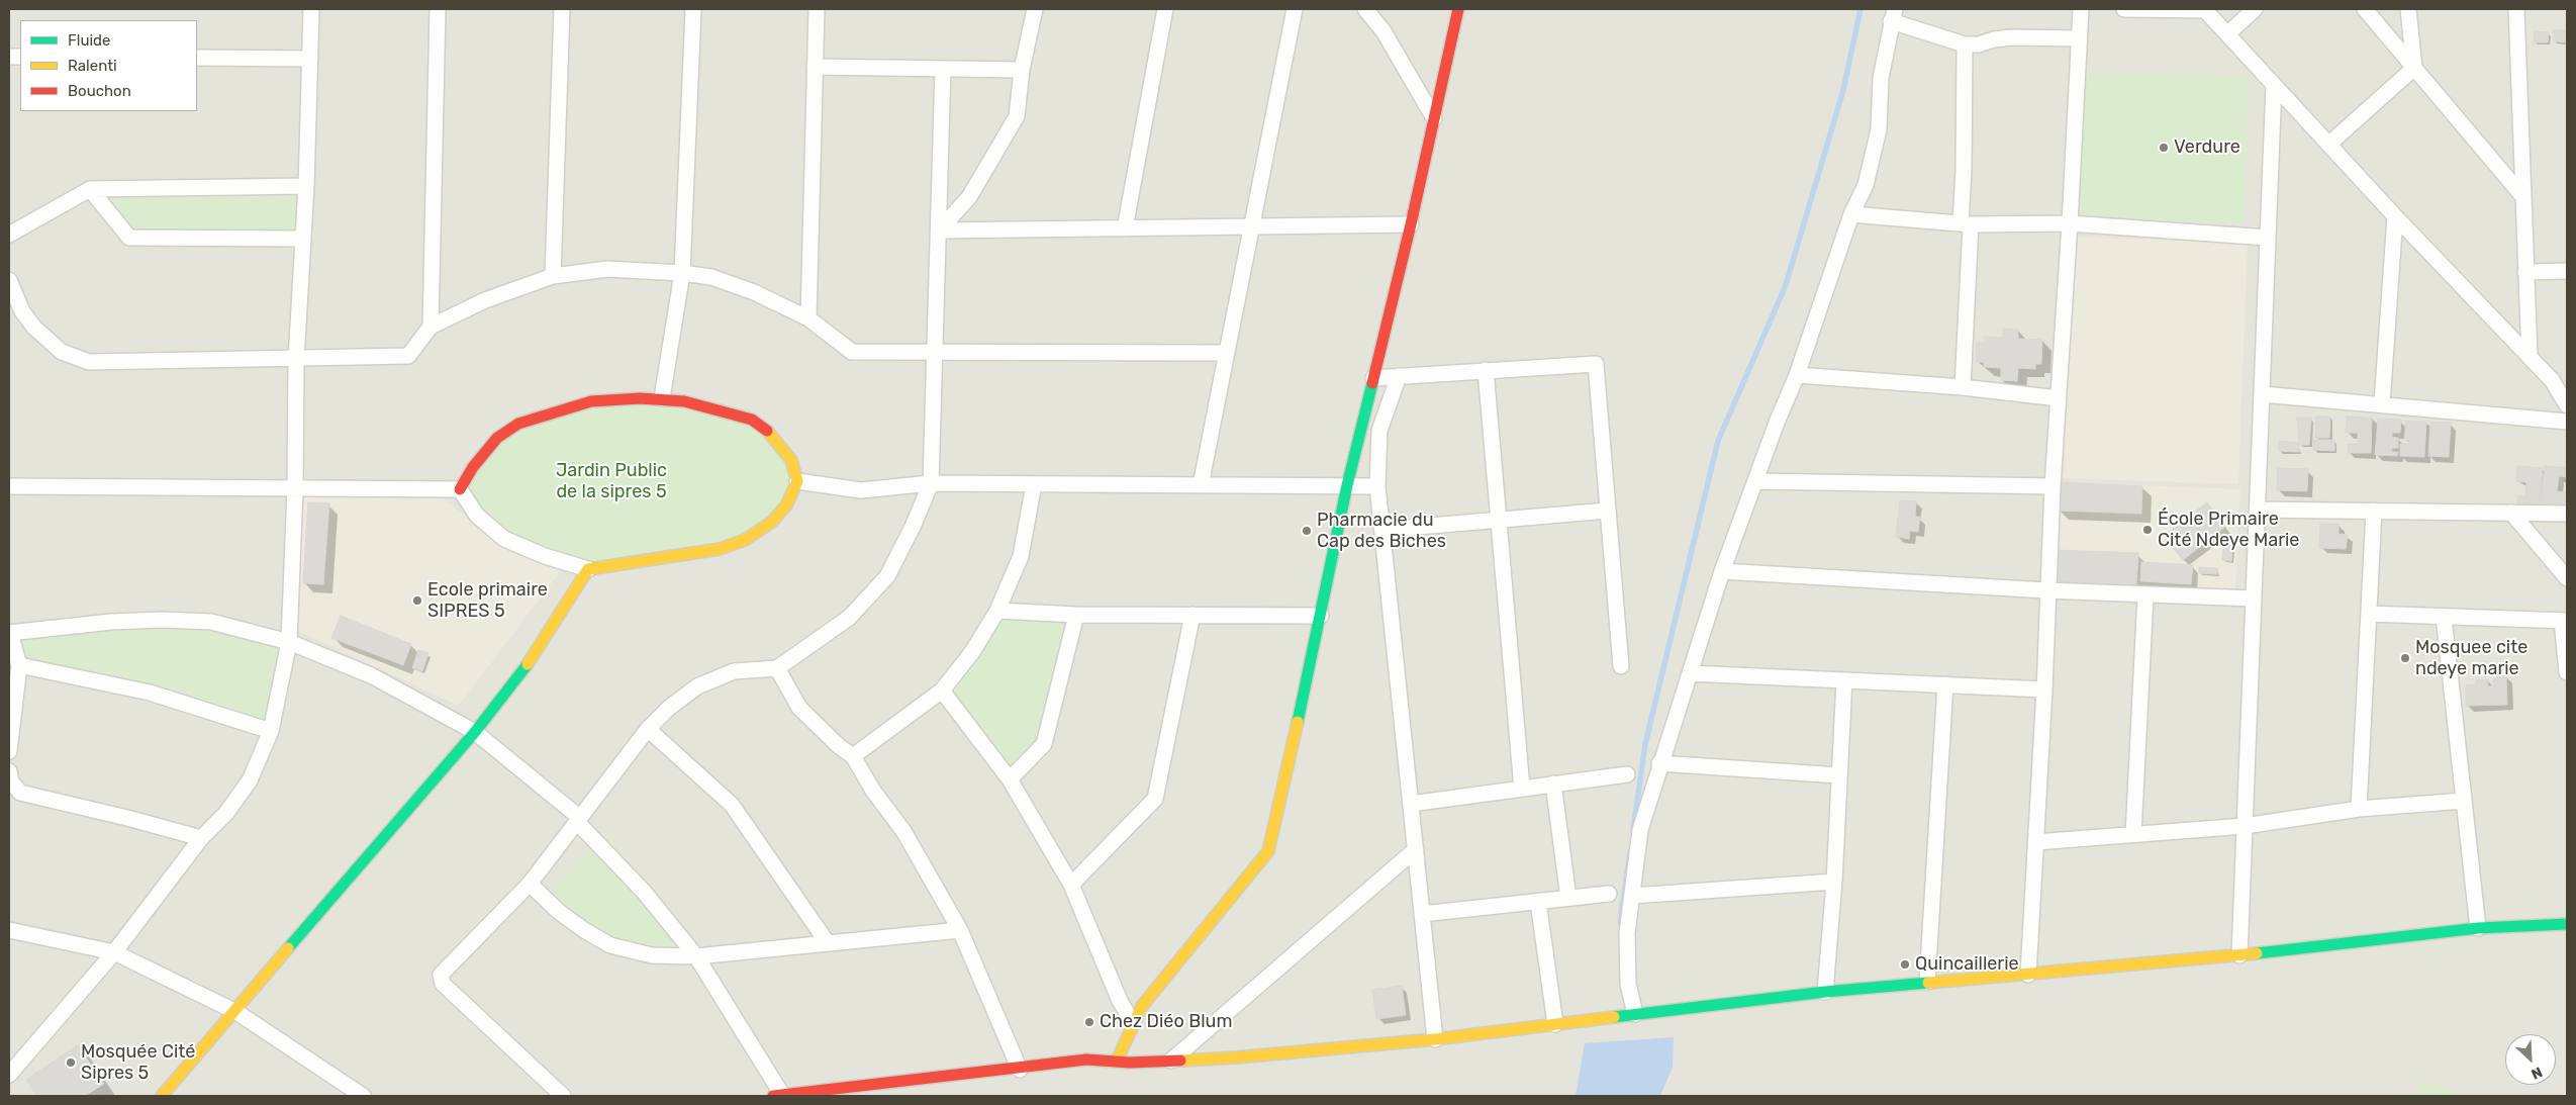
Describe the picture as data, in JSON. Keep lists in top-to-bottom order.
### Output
{
  "parks": ["Jardin Public de la sipres 5"],
  "places": [
    "Verdure",
    "École Primaire Cité Ndeye Marie",
    "Pharmacie du Cap des Biches",
    "Ecole primaire SIPRES 5",
    "Mosquee cite ndeye marie",
    "Quincaillerie",
    "Chez Diéo Blum",
    "Mosquée Cité Sipres 5"
  ],
  "legend": ["Fluide", "Ralenti", "Bouchon"],
  "north": "bottom right"
}
